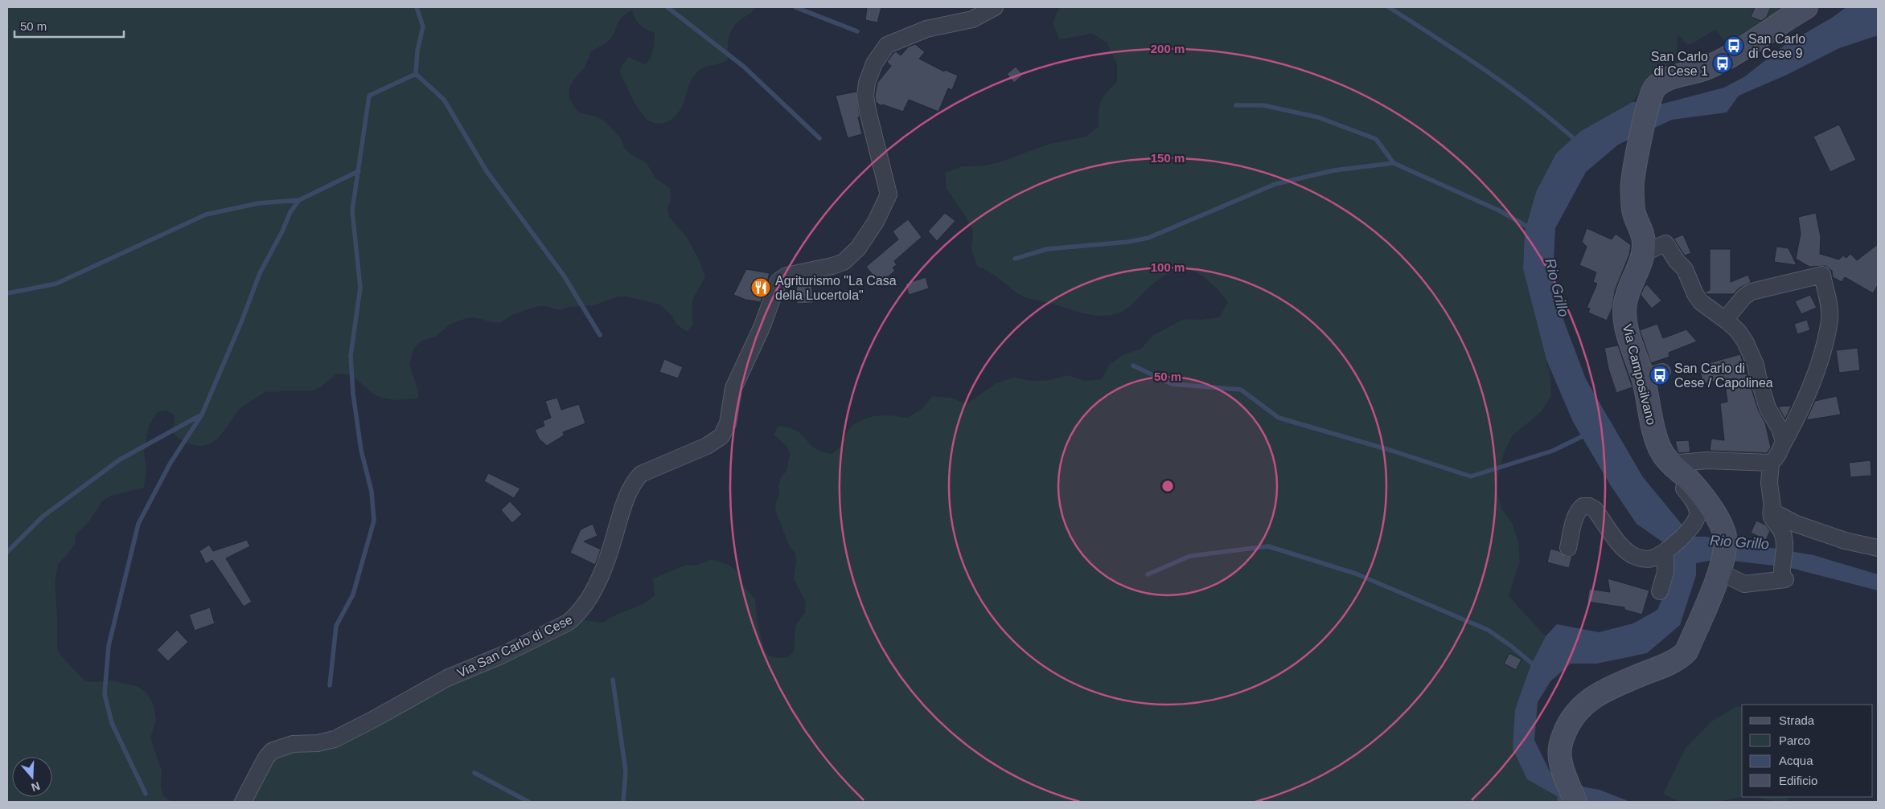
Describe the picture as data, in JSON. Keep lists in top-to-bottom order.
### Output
{
  "streets": {
    "street": ["Via Camposilvano", "Via San Carlo di Cese"]
  },
  "water": ["Rio Grillo"],
  "places": {
    "bus stop": ["San Carlo di Cese 9", "San Carlo di Cese 1", "San Carlo di Cese / Capolinea"],
    "restaurant": ["Agriturismo \"La Casa della Lucertola\""]
  },
  "legend": [
    "Strada",
    "Parco",
    "Acqua",
    "Edificio"
  ],
  "scale_bar": "50 m",
  "north": "bottom",
  "rings": [
    "200 m",
    "150 m",
    "100 m",
    "50 m"
  ]
}
